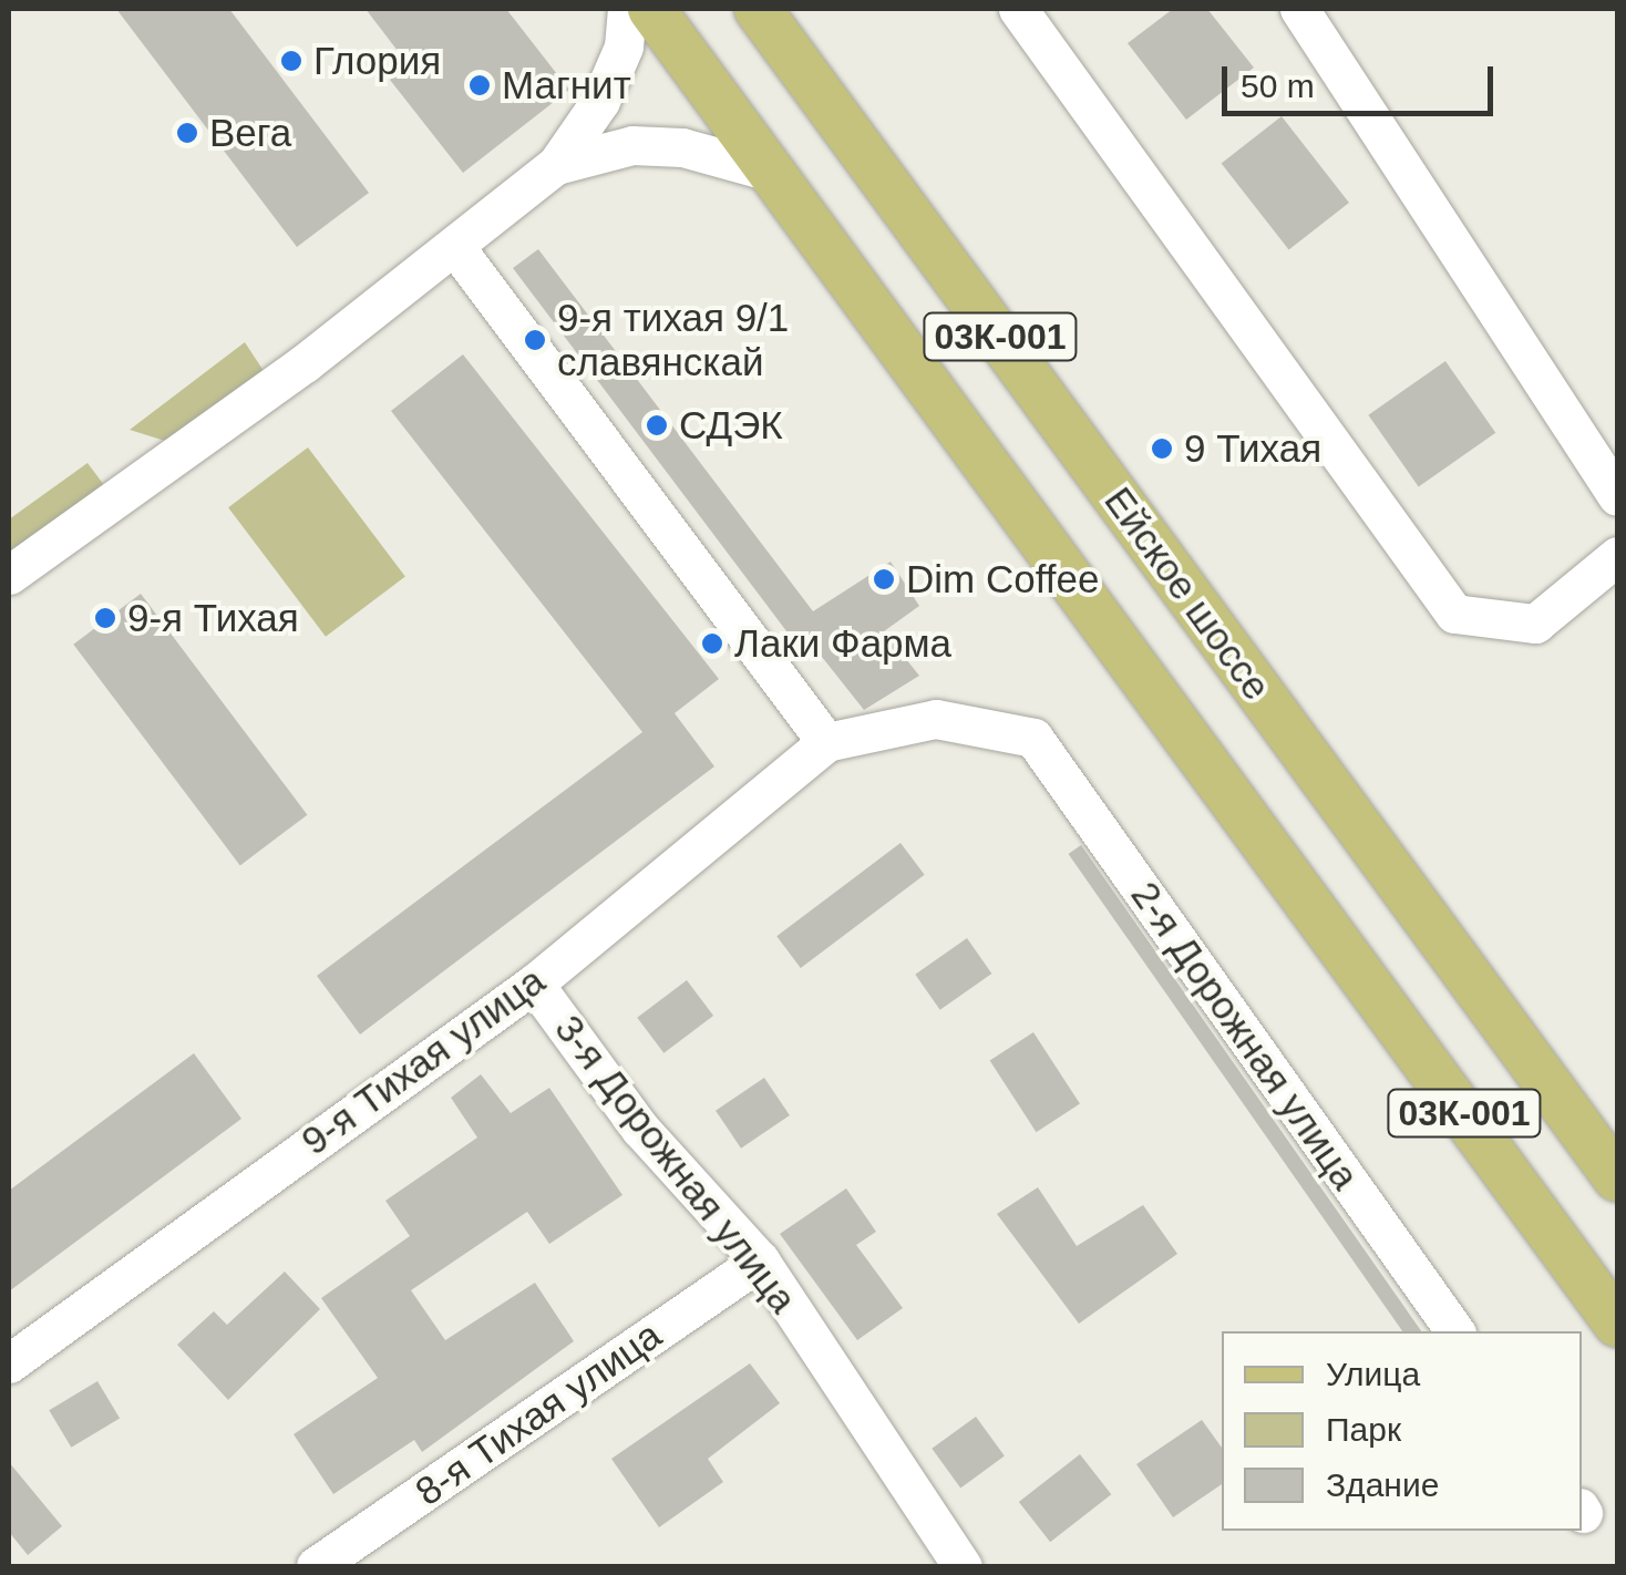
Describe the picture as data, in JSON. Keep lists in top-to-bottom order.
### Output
{
  "streets": {
    "main road": ["03К-001", "Ейское шоссе"],
    "street": [
      "2-я Дорожная улица",
      "9-я Тихая улица",
      "3-я Дорожная улица",
      "8-я Тихая улица"
    ]
  },
  "crossings": [
    ["2-я Дорожная улица", "9-я Тихая улица"],
    ["9-я Тихая улица", "3-я Дорожная улица"],
    ["3-я Дорожная улица", "8-я Тихая улица"]
  ],
  "places": [
    "Глория",
    "Магнит",
    "Вега",
    "9-я тихая 9/1 славянскай",
    "СДЭК",
    "9 Тихая",
    "Dim Coffee",
    "9-я Тихая",
    "Лаки Фарма"
  ],
  "legend": ["Улица", "Парк", "Здание"],
  "scale_bar": "50 m"
}
